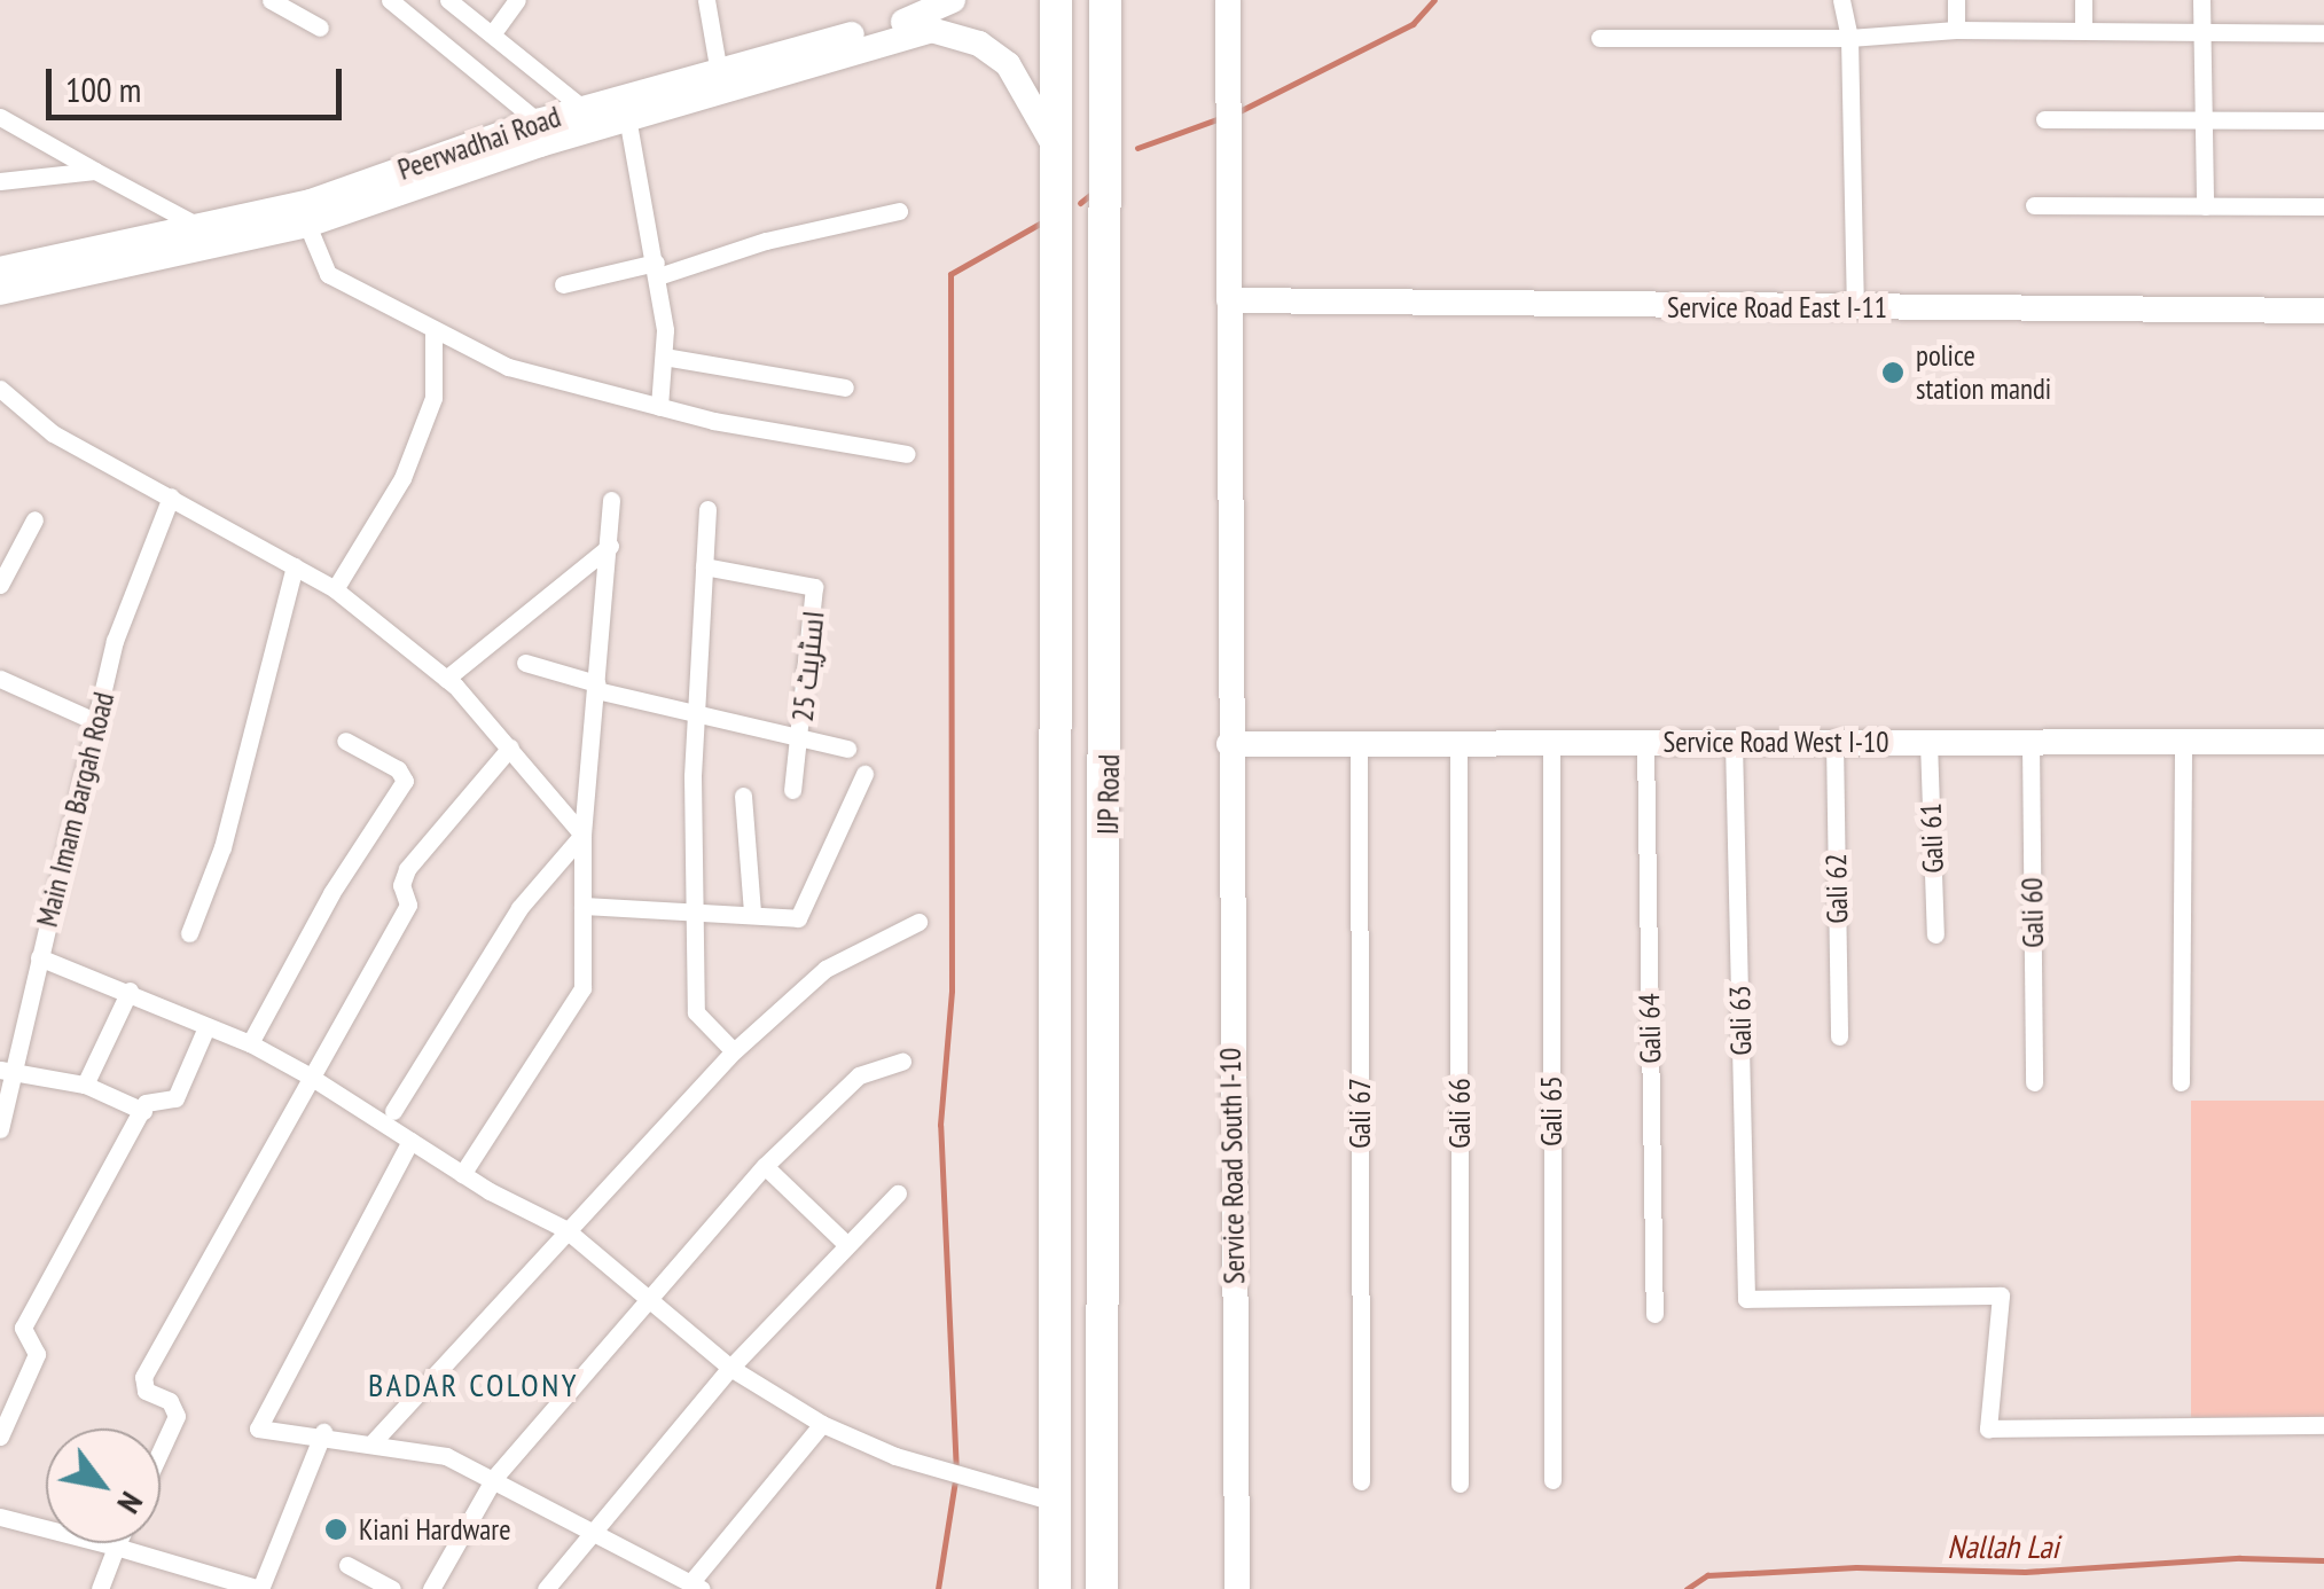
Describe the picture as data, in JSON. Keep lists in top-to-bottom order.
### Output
{
  "streets": {
    "highway": ["IJP Road"],
    "main road": [
      "Peerwadhai Road",
      "Service Road East I-11",
      "Service Road West I-10",
      "Service Road South I-10"
    ],
    "street": [
      "اسٹریٹ 25",
      "Main Imam Bargah Road",
      "Gali 61",
      "Gali 62",
      "Gali 60",
      "Gali 63",
      "Gali 64",
      "Gali 65",
      "Gali 67",
      "Gali 66"
    ]
  },
  "crossings": [
    ["Service Road East I-11", "Service Road South I-10"],
    ["Service Road West I-10", "Gali 61"],
    ["Service Road West I-10", "Gali 62"],
    ["Service Road West I-10", "Gali 60"],
    ["Service Road West I-10", "Gali 63"],
    ["Service Road West I-10", "Gali 64"],
    ["Service Road West I-10", "Gali 65"],
    ["Service Road West I-10", "Gali 67"],
    ["Service Road West I-10", "Gali 66"],
    ["Service Road West I-10", "Service Road South I-10"]
  ],
  "districts": ["BADAR COLONY"],
  "water": ["Nallah Lai"],
  "places": ["police station mandi", "Kiani Hardware"],
  "scale_bar": "100 m",
  "north": "bottom right"
}
